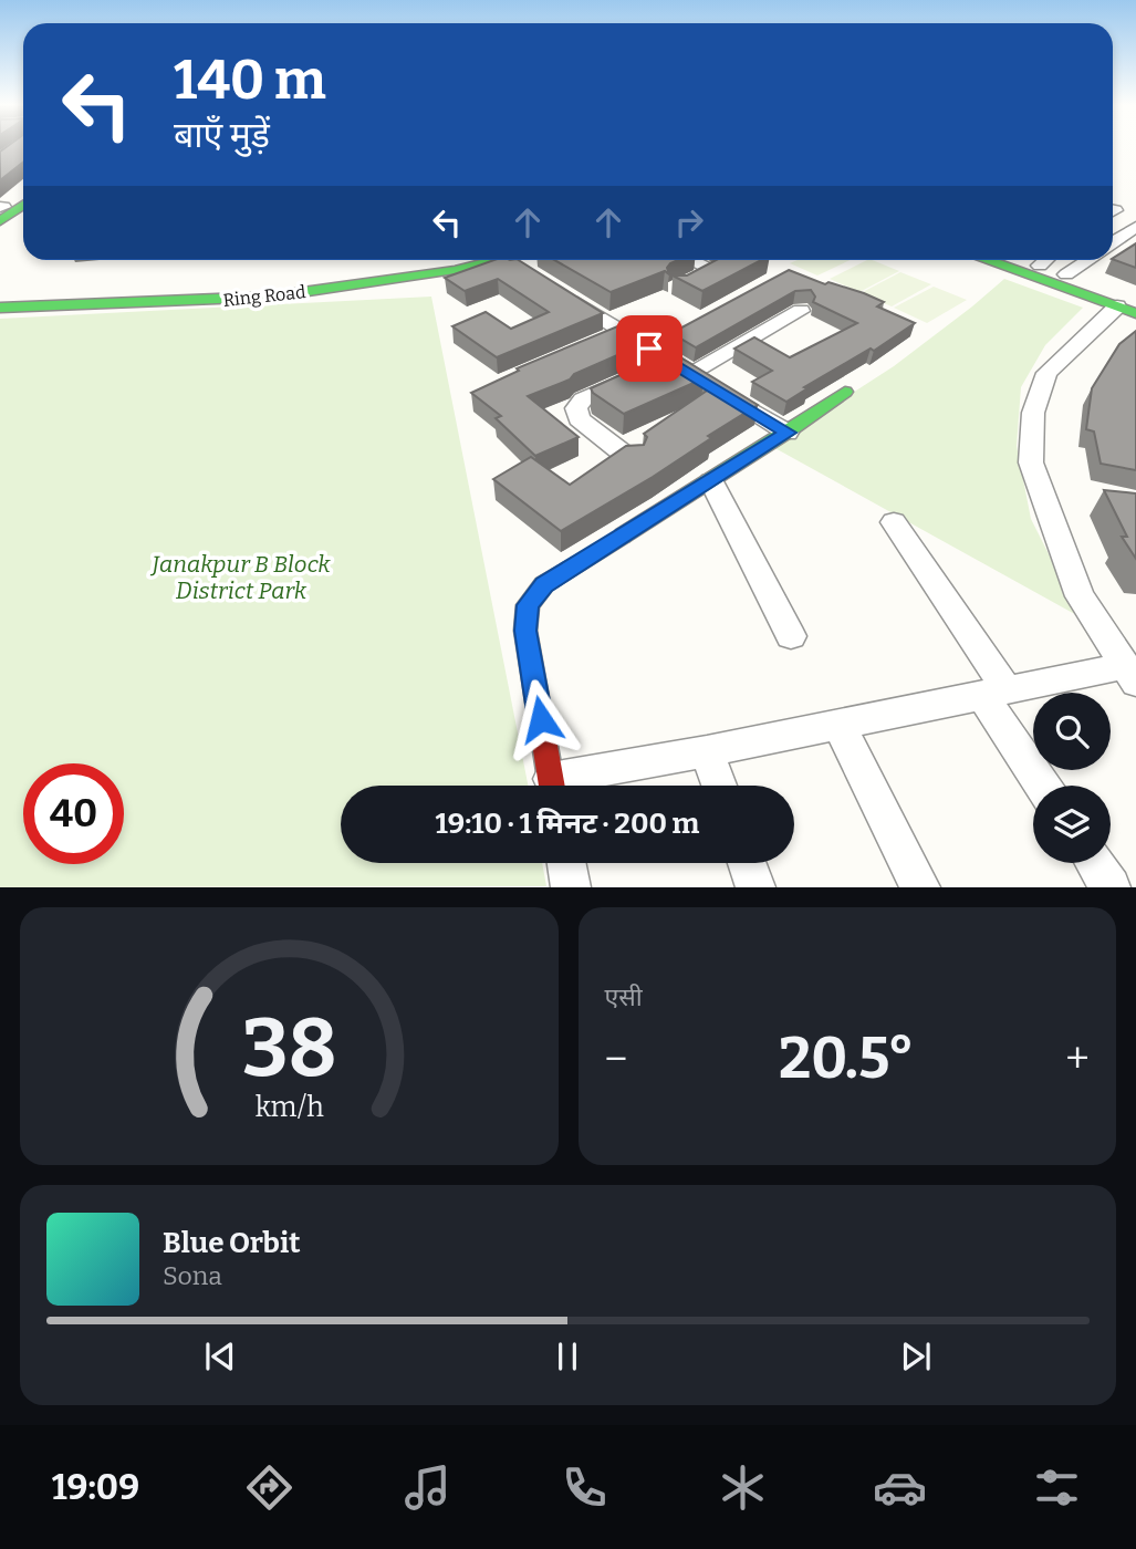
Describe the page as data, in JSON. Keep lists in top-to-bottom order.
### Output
{
  "streets": {
    "street": ["Ring Road"]
  },
  "parks": ["Janakpur B Block District Park"],
  "page": {
    "turn": ["140 m", "बाएँ मुड़ें"],
    "limit": "40",
    "trip": "19:10 · 1 मिनट · 200 m",
    "tile": "एसी",
    "heat": ["−", "20.5°", "+"],
    "song": ["Blue Orbit", "Sona"],
    "tabs": "19:09",
    "gauge": ["38", "km/h"]
  }
}
